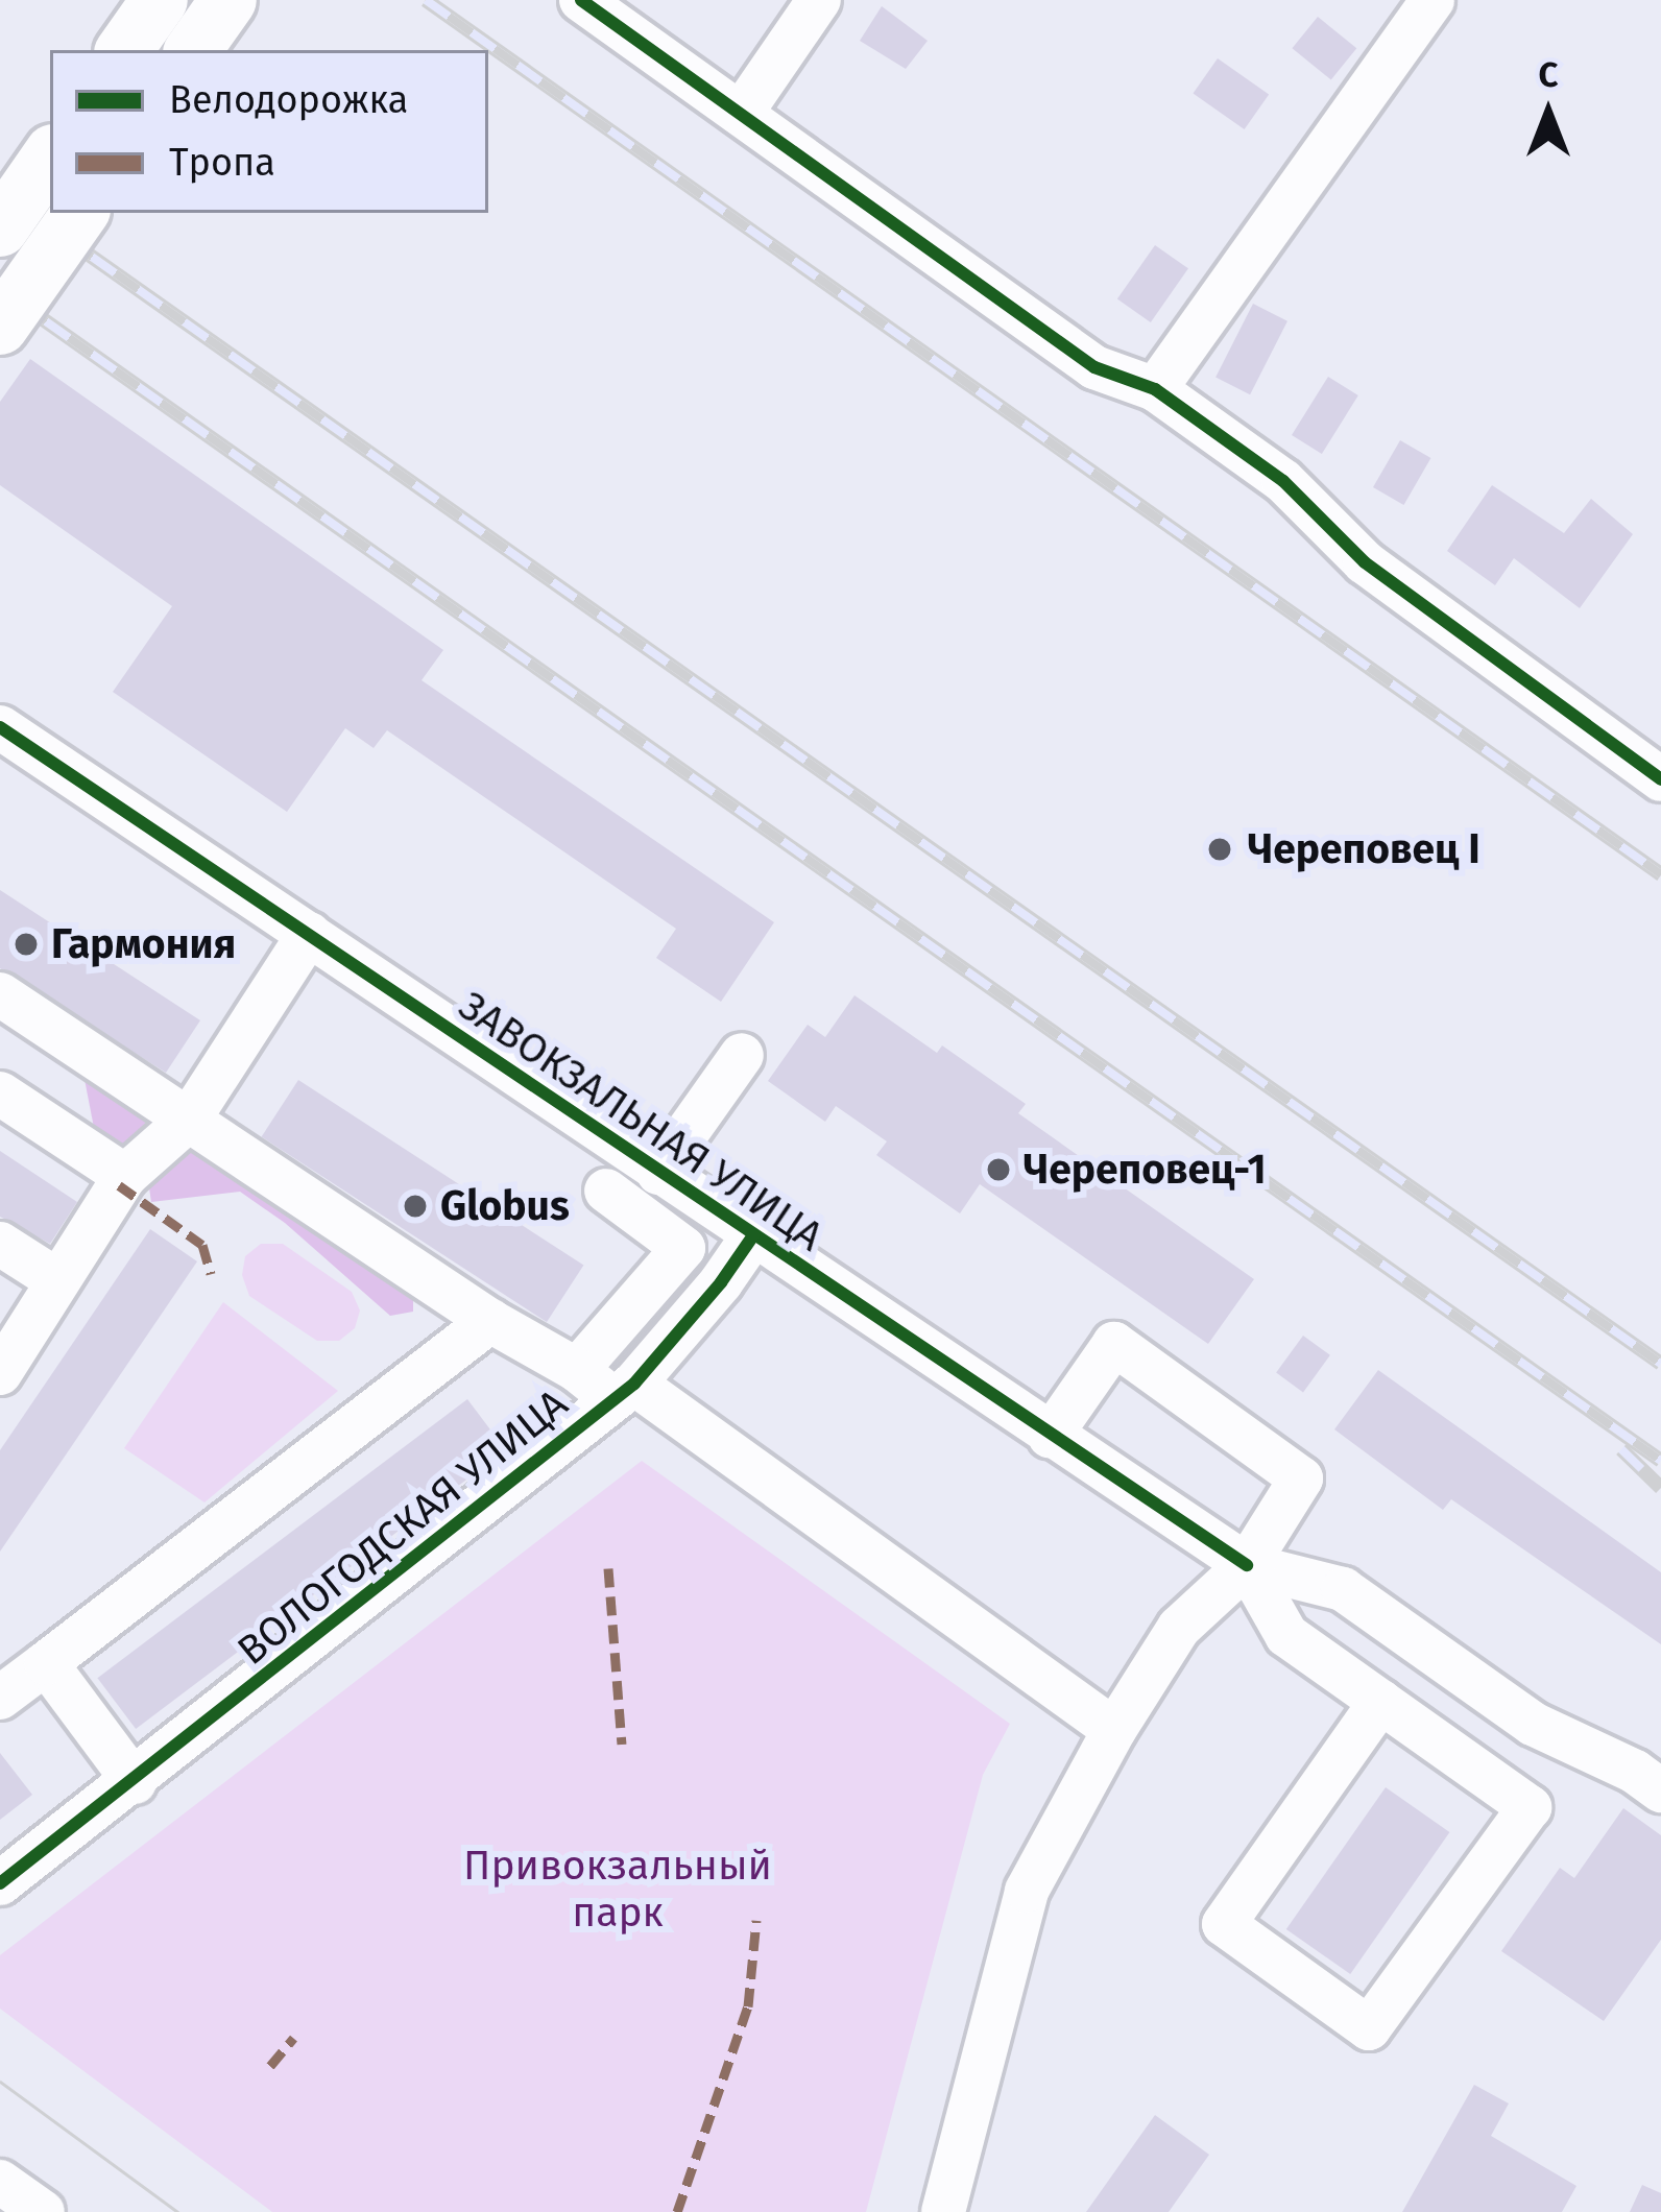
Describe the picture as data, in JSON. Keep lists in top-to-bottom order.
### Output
{
  "streets": {
    "street": ["ЗАВОКЗАЛЬНАЯ УЛИЦА", "ВОЛОГОДСКАЯ УЛИЦА"]
  },
  "crossings": [
    ["ЗАВОКЗАЛЬНАЯ УЛИЦА", "ВОЛОГОДСКАЯ УЛИЦА"]
  ],
  "parks": ["Привокзальный парк"],
  "places": [
    "Череповец I",
    "Гармония",
    "Череповец-1",
    "Globus"
  ],
  "legend": ["Велодорожка", "Тропа"],
  "north": "top"
}
